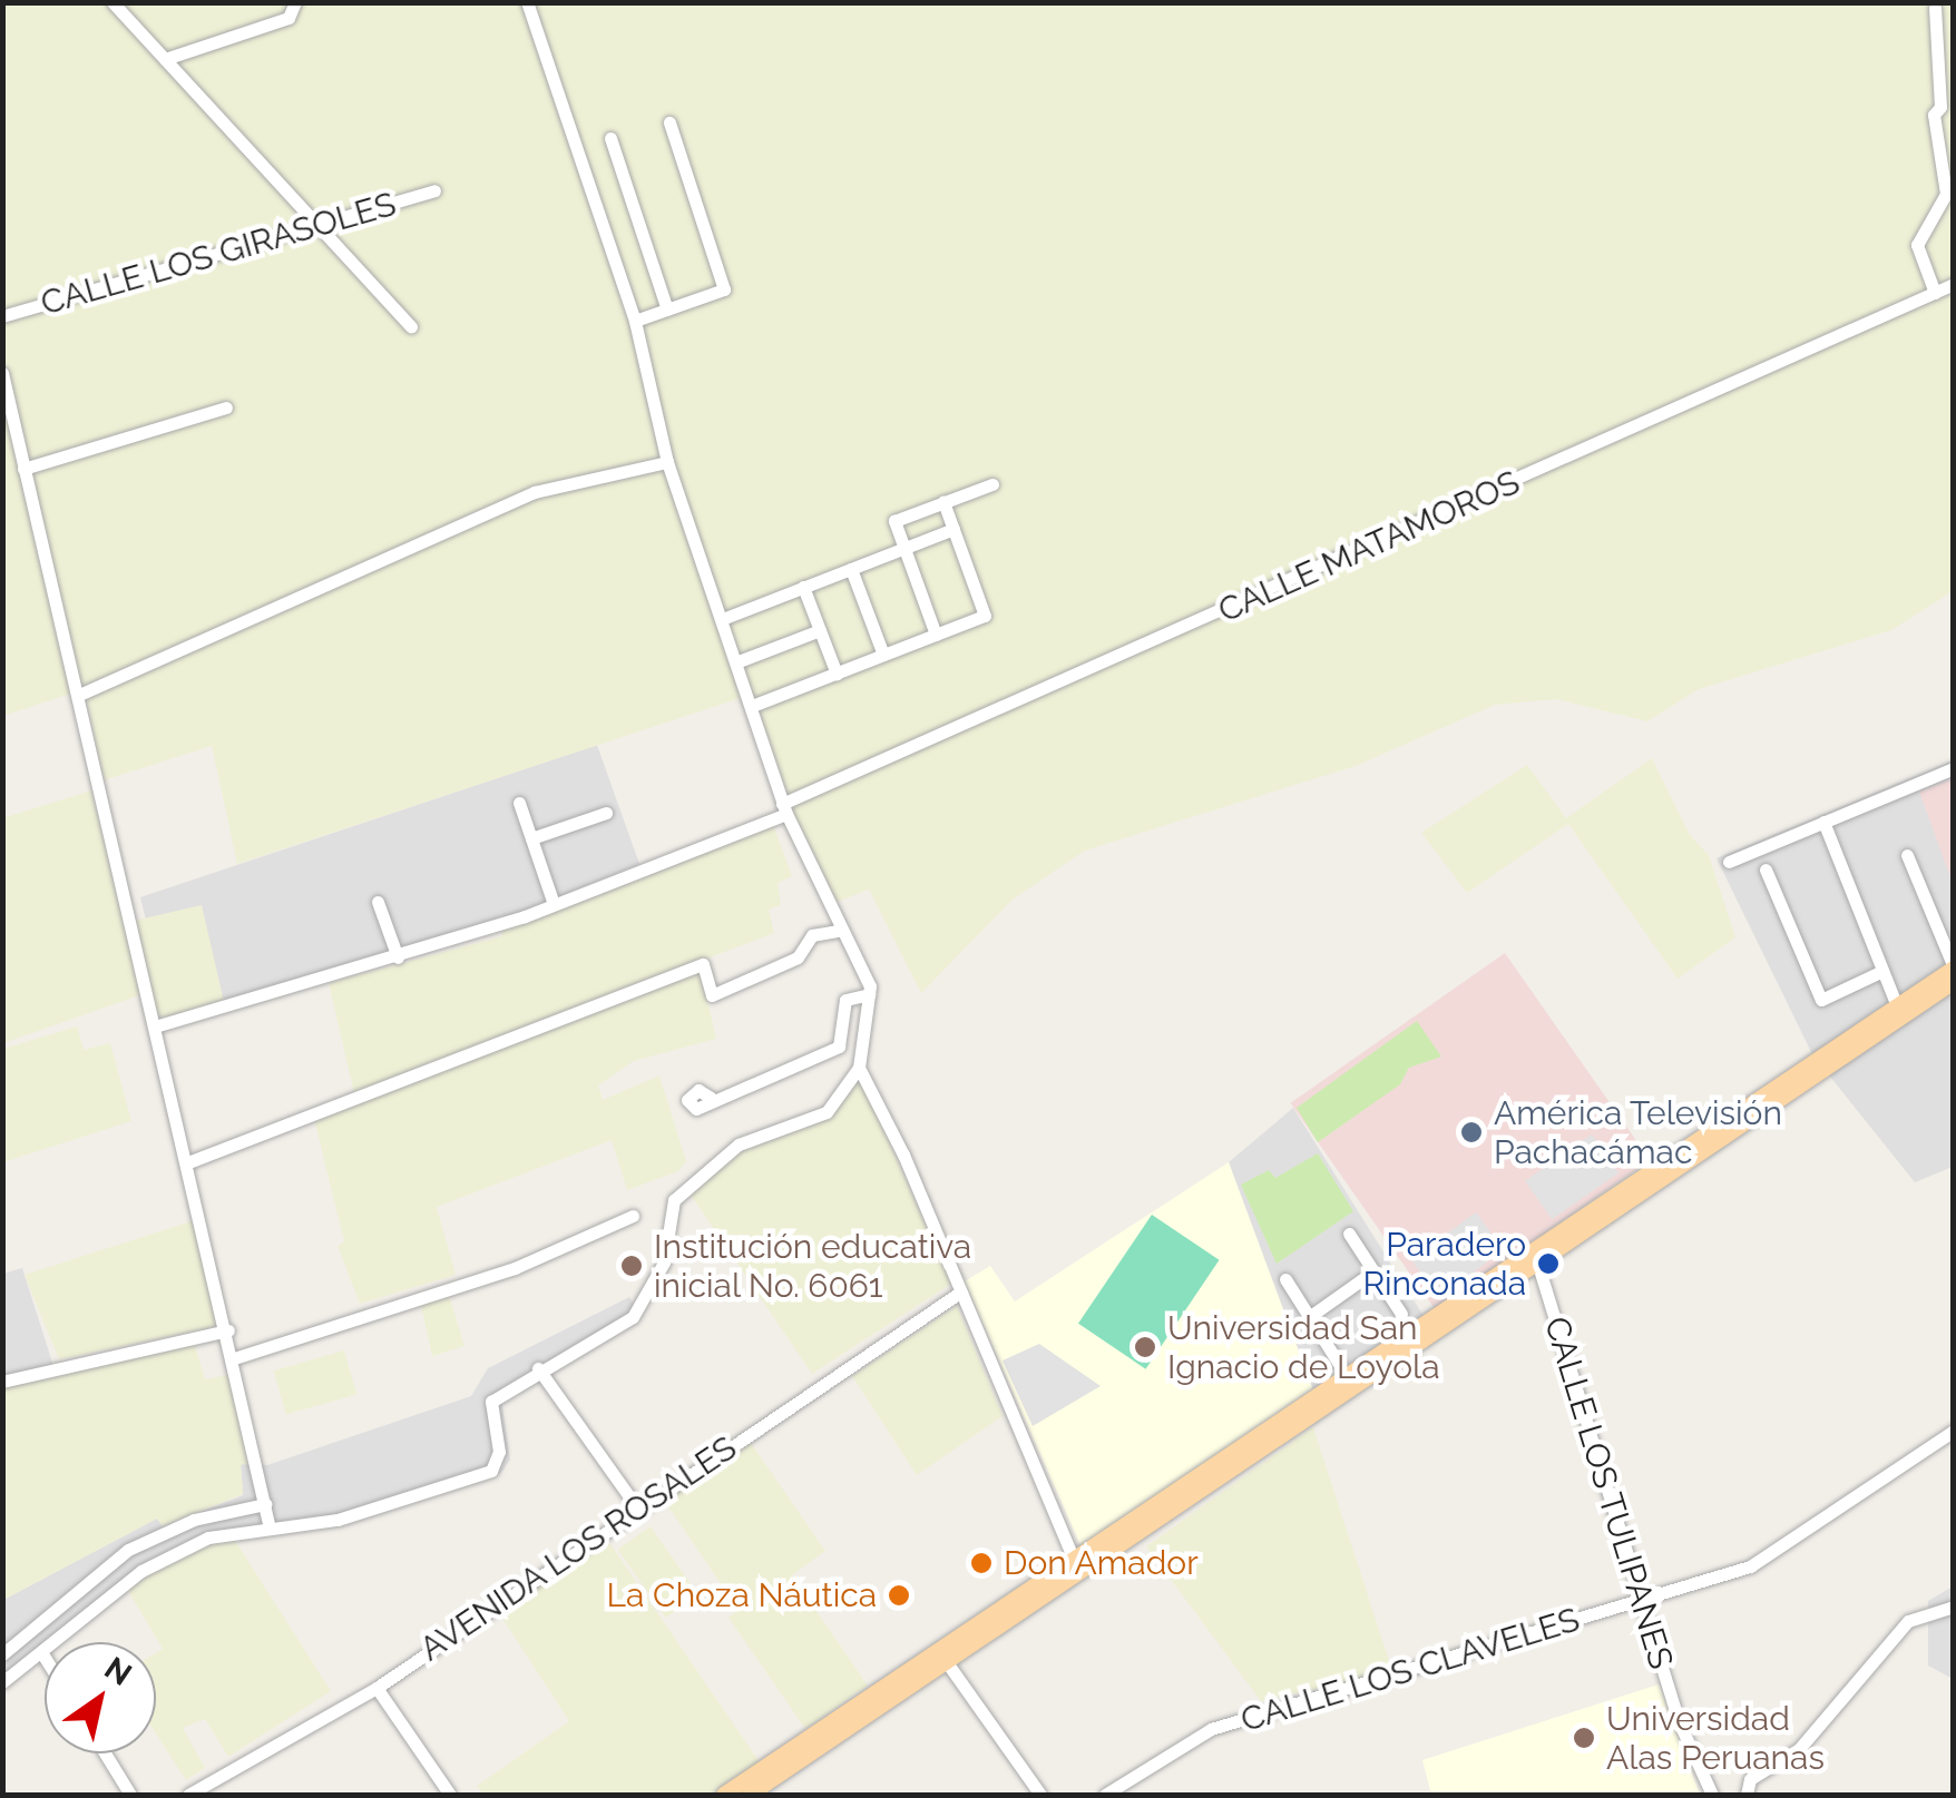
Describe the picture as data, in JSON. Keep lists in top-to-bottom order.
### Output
{
  "streets": {
    "street": [
      "CALLE LOS GIRASOLES",
      "CALLE MATAMOROS",
      "CALLE LOS TULIPANES",
      "AVENIDA LOS ROSALES",
      "CALLE LOS CLAVELES"
    ]
  },
  "crossings": [
    ["CALLE LOS TULIPANES", "CALLE LOS CLAVELES"]
  ],
  "places": [
    "América Televisión Pachacámac",
    "Paradero Rinconada",
    "Institución educativa inicial No. 6061",
    "Universidad San Ignacio de Loyola",
    "Don Amador",
    "La Choza Náutica",
    "Universidad Alas Peruanas"
  ],
  "north": "top right"
}
